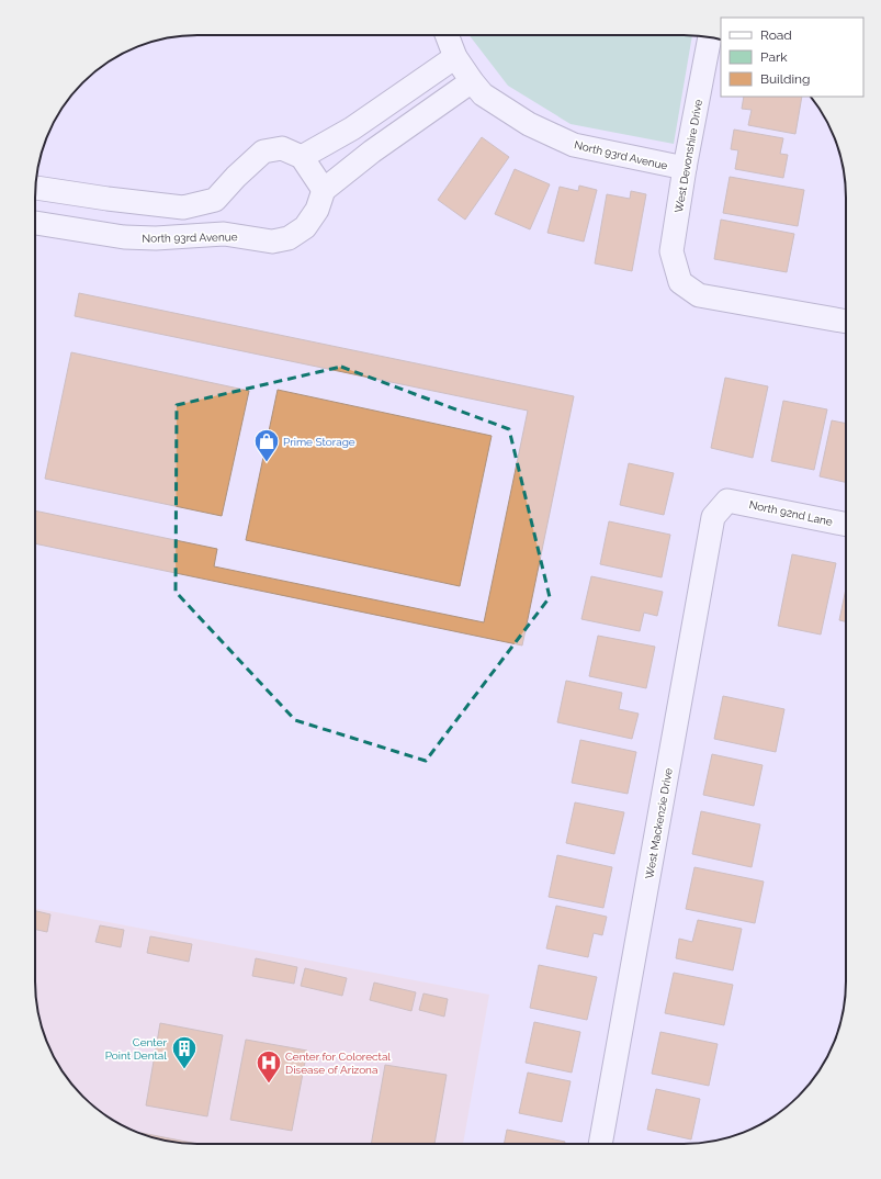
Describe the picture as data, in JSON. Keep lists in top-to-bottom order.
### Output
{
  "streets": {
    "street": [
      "North 93rd Avenue",
      "West Devonshire Drive",
      "North 92nd Lane",
      "West Mackenzie Drive"
    ]
  },
  "crossings": [
    ["North 93rd Avenue", "West Devonshire Drive"],
    ["North 92nd Lane", "West Mackenzie Drive"]
  ],
  "places": {
    "shop": ["Prime Storage"],
    "building": ["Center Point Dental"],
    "hospital": ["Center for Colorectal Disease of Arizona"]
  },
  "legend": ["Road", "Park", "Building"]
}
